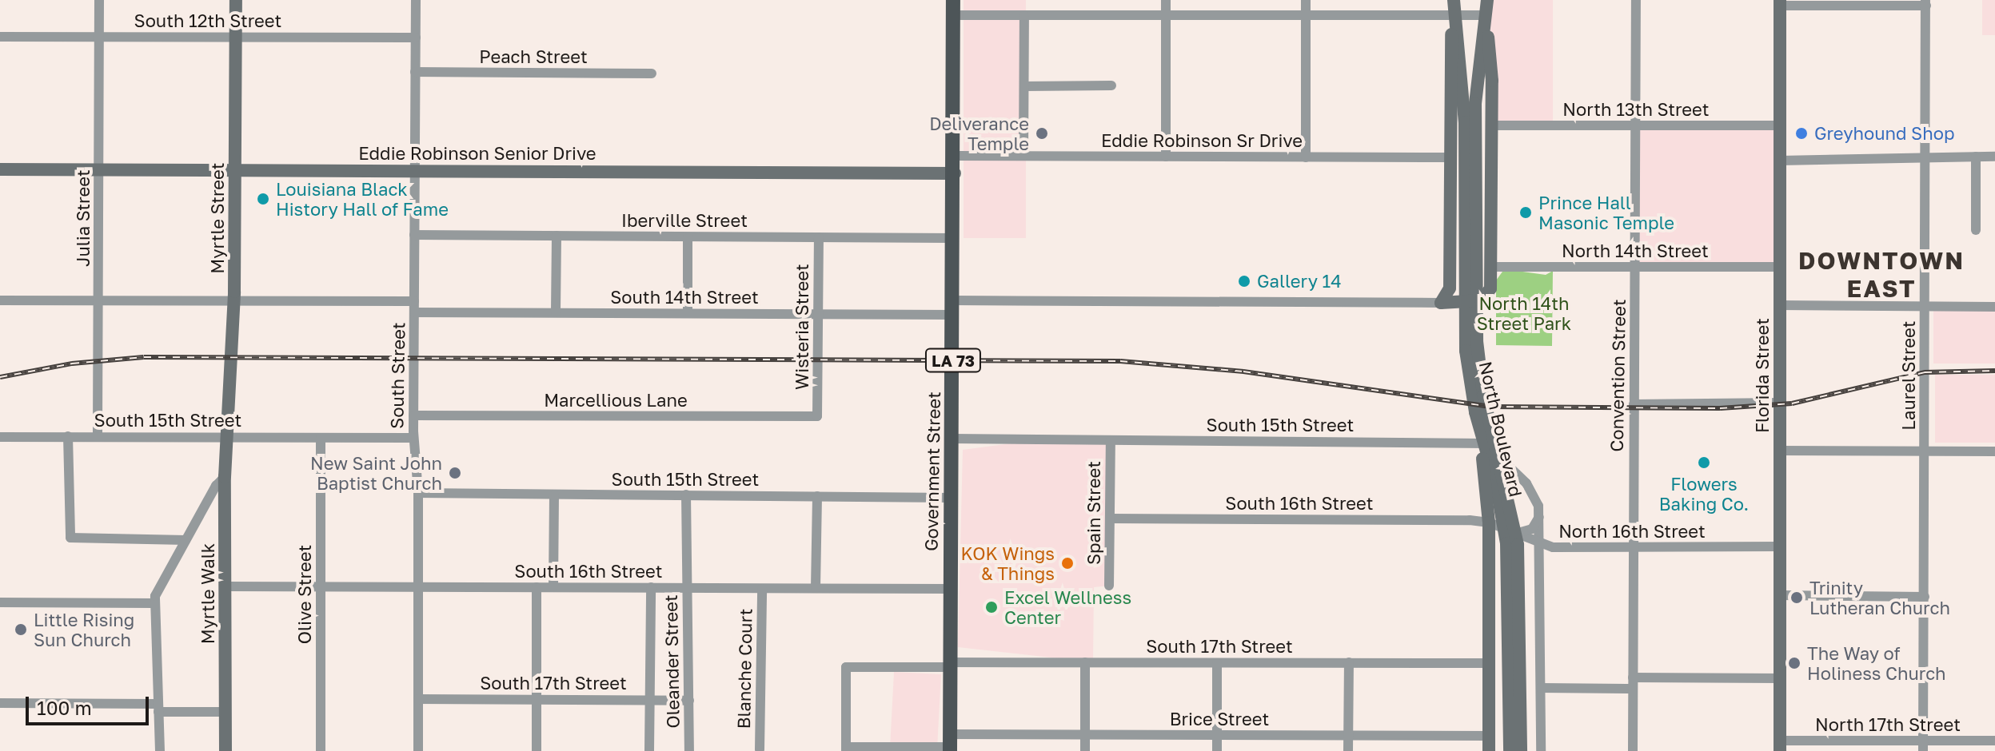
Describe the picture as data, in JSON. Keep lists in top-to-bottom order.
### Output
{
  "streets": {
    "main road": ["LA 73", "Government Street"],
    "street": [
      "South 12th Street",
      "Peach Street",
      "North 13th Street",
      "Eddie Robinson Sr Drive",
      "Eddie Robinson Senior Drive",
      "Julia Street",
      "Myrtle Street",
      "Iberville Street",
      "North 14th Street",
      "South 14th Street",
      "Wisteria Street",
      "South Street",
      "Convention Street",
      "Florida Street",
      "Laurel Street",
      "Marcellious Lane",
      "South 15th Street",
      "North Boulevard",
      "South 16th Street",
      "Spain Street",
      "North 16th Street",
      "Myrtle Walk",
      "Olive Street",
      "South 17th Street",
      "Oleander Street",
      "Blanche Court",
      "Brice Street",
      "North 17th Street"
    ]
  },
  "crossings": [
    ["South 12th Street", "Julia Street"],
    ["South 12th Street", "Myrtle Street"],
    ["South 12th Street", "South Street"],
    ["Peach Street", "South Street"],
    ["North 13th Street", "Convention Street"],
    ["North 13th Street", "Florida Street"],
    ["Eddie Robinson Sr Drive", "Government Street"],
    ["Eddie Robinson Senior Drive", "Julia Street"],
    ["Eddie Robinson Senior Drive", "Myrtle Street"],
    ["Eddie Robinson Senior Drive", "South Street"],
    ["Eddie Robinson Senior Drive", "Government Street"],
    ["Julia Street", "South 14th Street"],
    ["Julia Street", "South 15th Street"],
    ["Myrtle Street", "South 14th Street"],
    ["Myrtle Street", "South 15th Street"],
    ["Myrtle Street", "Myrtle Walk"],
    ["Iberville Street", "Wisteria Street"],
    ["Iberville Street", "South Street"],
    ["Iberville Street", "Government Street"],
    ["North 14th Street", "Convention Street"],
    ["North 14th Street", "Florida Street"],
    ["South 14th Street", "Wisteria Street"],
    ["South 14th Street", "South Street"],
    ["South 14th Street", "Government Street"],
    ["Wisteria Street", "Marcellious Lane"],
    ["South Street", "Marcellious Lane"],
    ["South Street", "South 15th Street"],
    ["South Street", "South 16th Street"],
    ["South Street", "South 17th Street"],
    ["Convention Street", "North 16th Street"],
    ["Florida Street", "North 16th Street"],
    ["Florida Street", "North 17th Street"],
    ["Laurel Street", "North 17th Street"],
    ["South 15th Street", "North Boulevard"],
    ["South 15th Street", "Government Street"],
    ["South 15th Street", "Spain Street"],
    ["South 15th Street", "Myrtle Walk"],
    ["South 15th Street", "Olive Street"],
    ["South 15th Street", "Oleander Street"],
    ["North Boulevard", "South 16th Street"],
    ["North Boulevard", "North 16th Street"],
    ["North Boulevard", "South 17th Street"],
    ["North Boulevard", "Brice Street"],
    ["Government Street", "South 16th Street"],
    ["Government Street", "South 17th Street"],
    ["Government Street", "Brice Street"],
    ["South 16th Street", "Spain Street"],
    ["South 16th Street", "North 16th Street"],
    ["South 16th Street", "Myrtle Walk"],
    ["South 16th Street", "Olive Street"],
    ["South 16th Street", "Oleander Street"],
    ["South 16th Street", "Blanche Court"],
    ["South 17th Street", "Oleander Street"],
    ["South 17th Street", "Brice Street"]
  ],
  "districts": ["DOWNTOWN EAST"],
  "parks": ["North 14th Street Park"],
  "places": [
    "Deliverance Temple",
    "Greyhound Shop",
    "Louisiana Black History Hall of Fame",
    "Prince Hall Masonic Temple",
    "Gallery 14",
    "Flowers Baking Co.",
    "New Saint John Baptist Church",
    "KOK Wings & Things",
    "Trinity Lutheran Church",
    "Excel Wellness Center",
    "Little Rising Sun Church",
    "The Way of Holiness Church"
  ],
  "scale_bar": "100 m"
}
